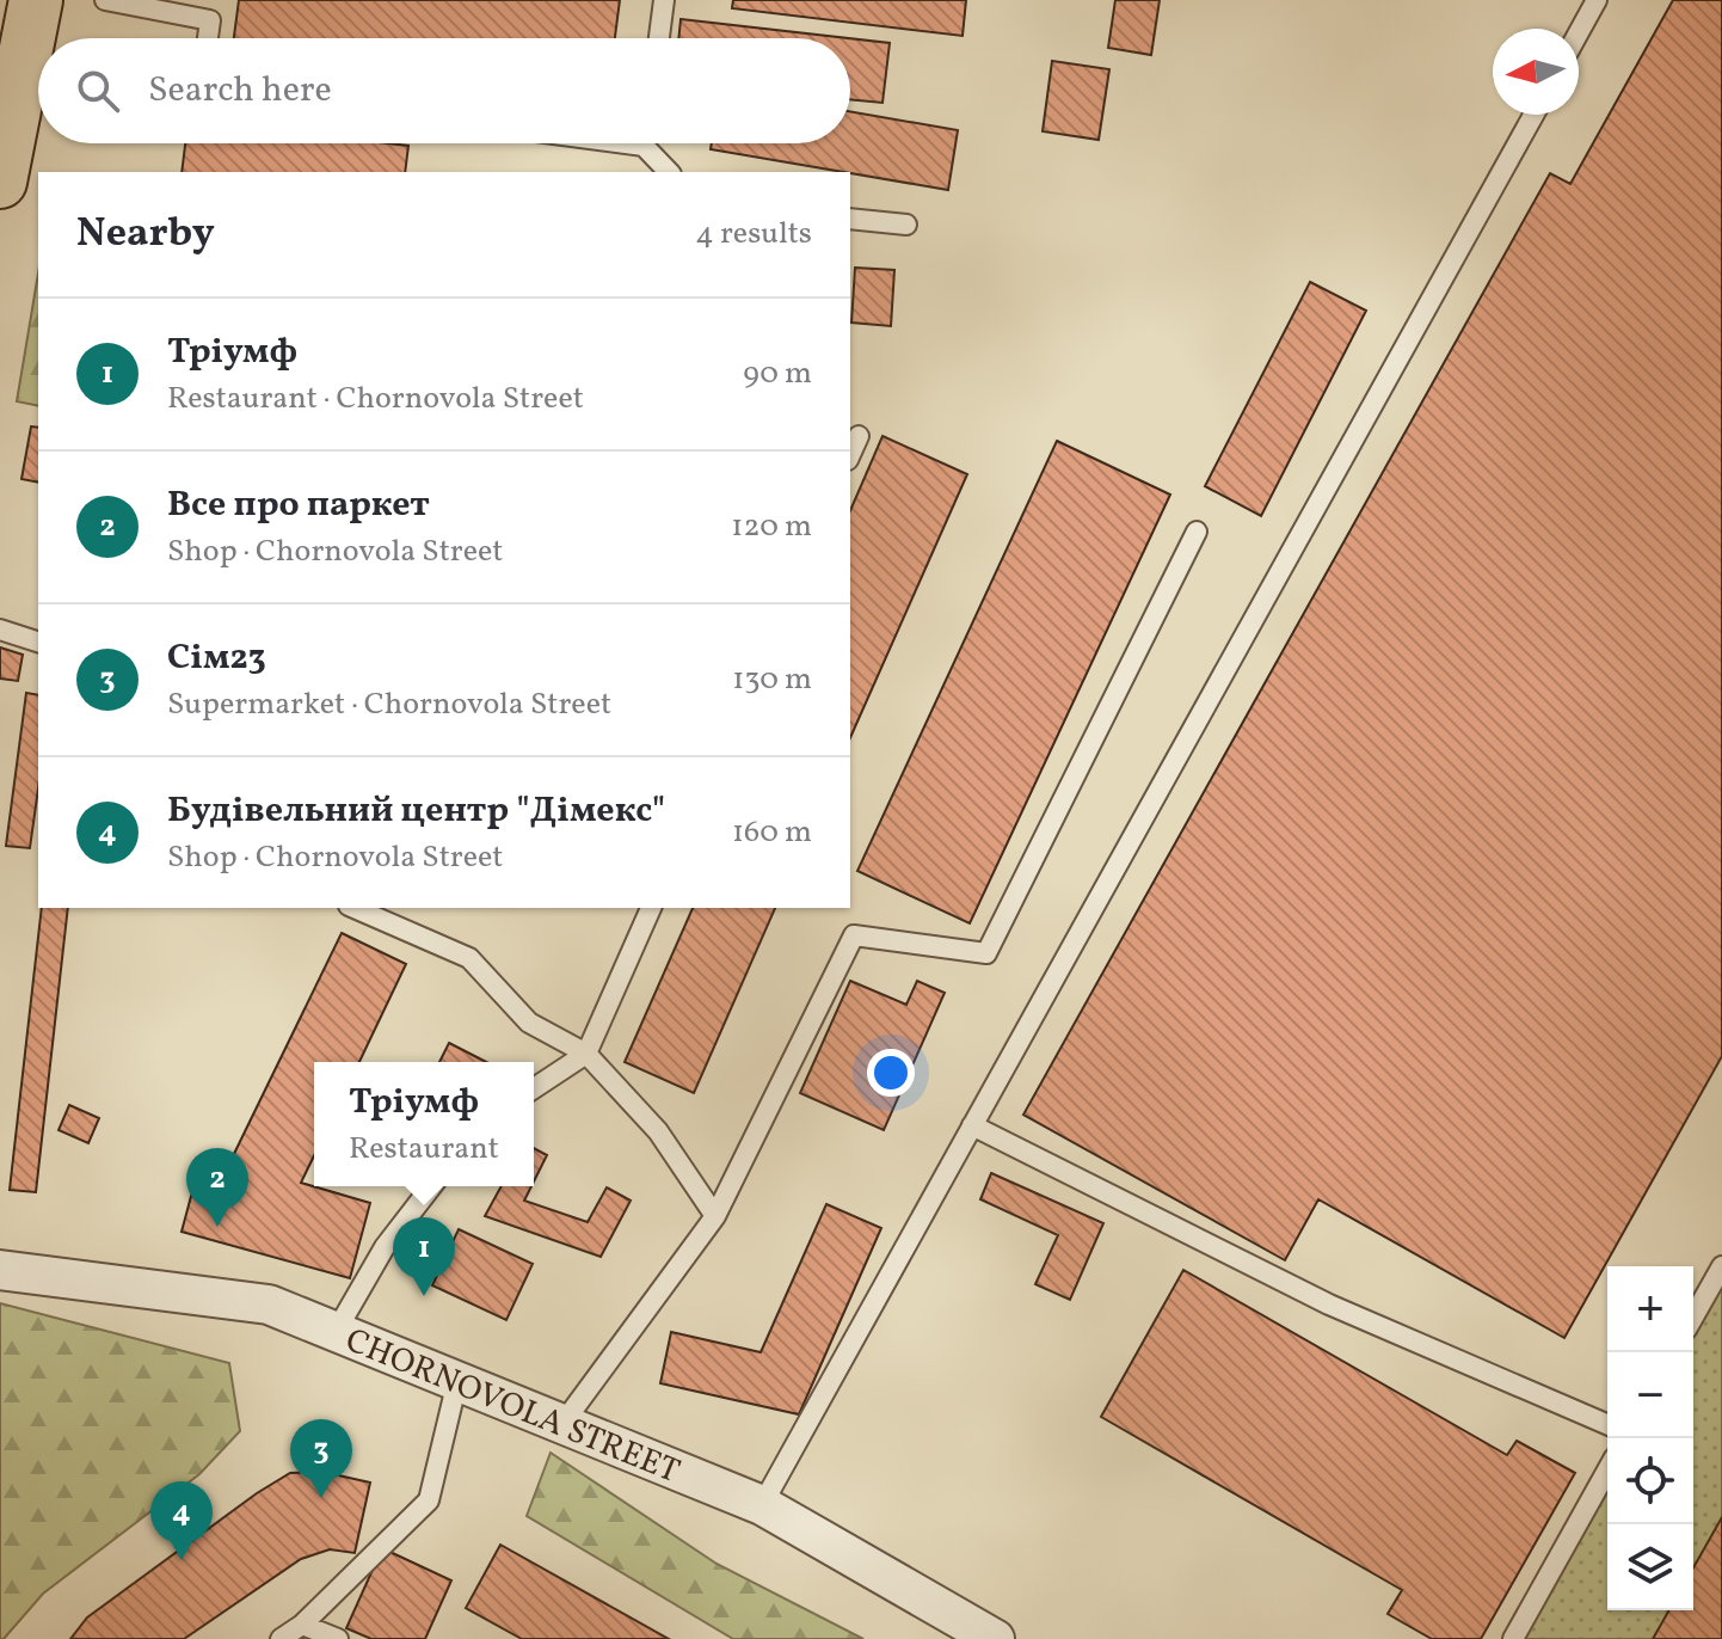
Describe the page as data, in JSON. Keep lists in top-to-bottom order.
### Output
{
  "streets": {
    "street": ["CHORNOVOLA STREET"]
  },
  "north": "left",
  "page": {
    "search": "Search here",
    "heading": ["Nearby", "4 results"],
    "list": [
      {
        "mark": "1",
        "name": "Тріумф",
        "note": "Restaurant · Chornovola Street",
        "value": "90 m"
      },
      {
        "mark": "2",
        "name": "Все про паркет",
        "note": "Shop · Chornovola Street",
        "value": "120 m"
      },
      {
        "mark": "3",
        "name": "Сім23",
        "note": "Supermarket · Chornovola Street",
        "value": "130 m"
      },
      {
        "mark": "4",
        "name": "Будівельний центр \"Дімекс\"",
        "note": "Shop · Chornovola Street",
        "value": "160 m"
      }
    ],
    "popup": ["Тріумф", "Restaurant"],
    "pins": [
      "2",
      "1",
      "3",
      "4"
    ],
    "map_buttons": ["+", "−"]
  }
}
